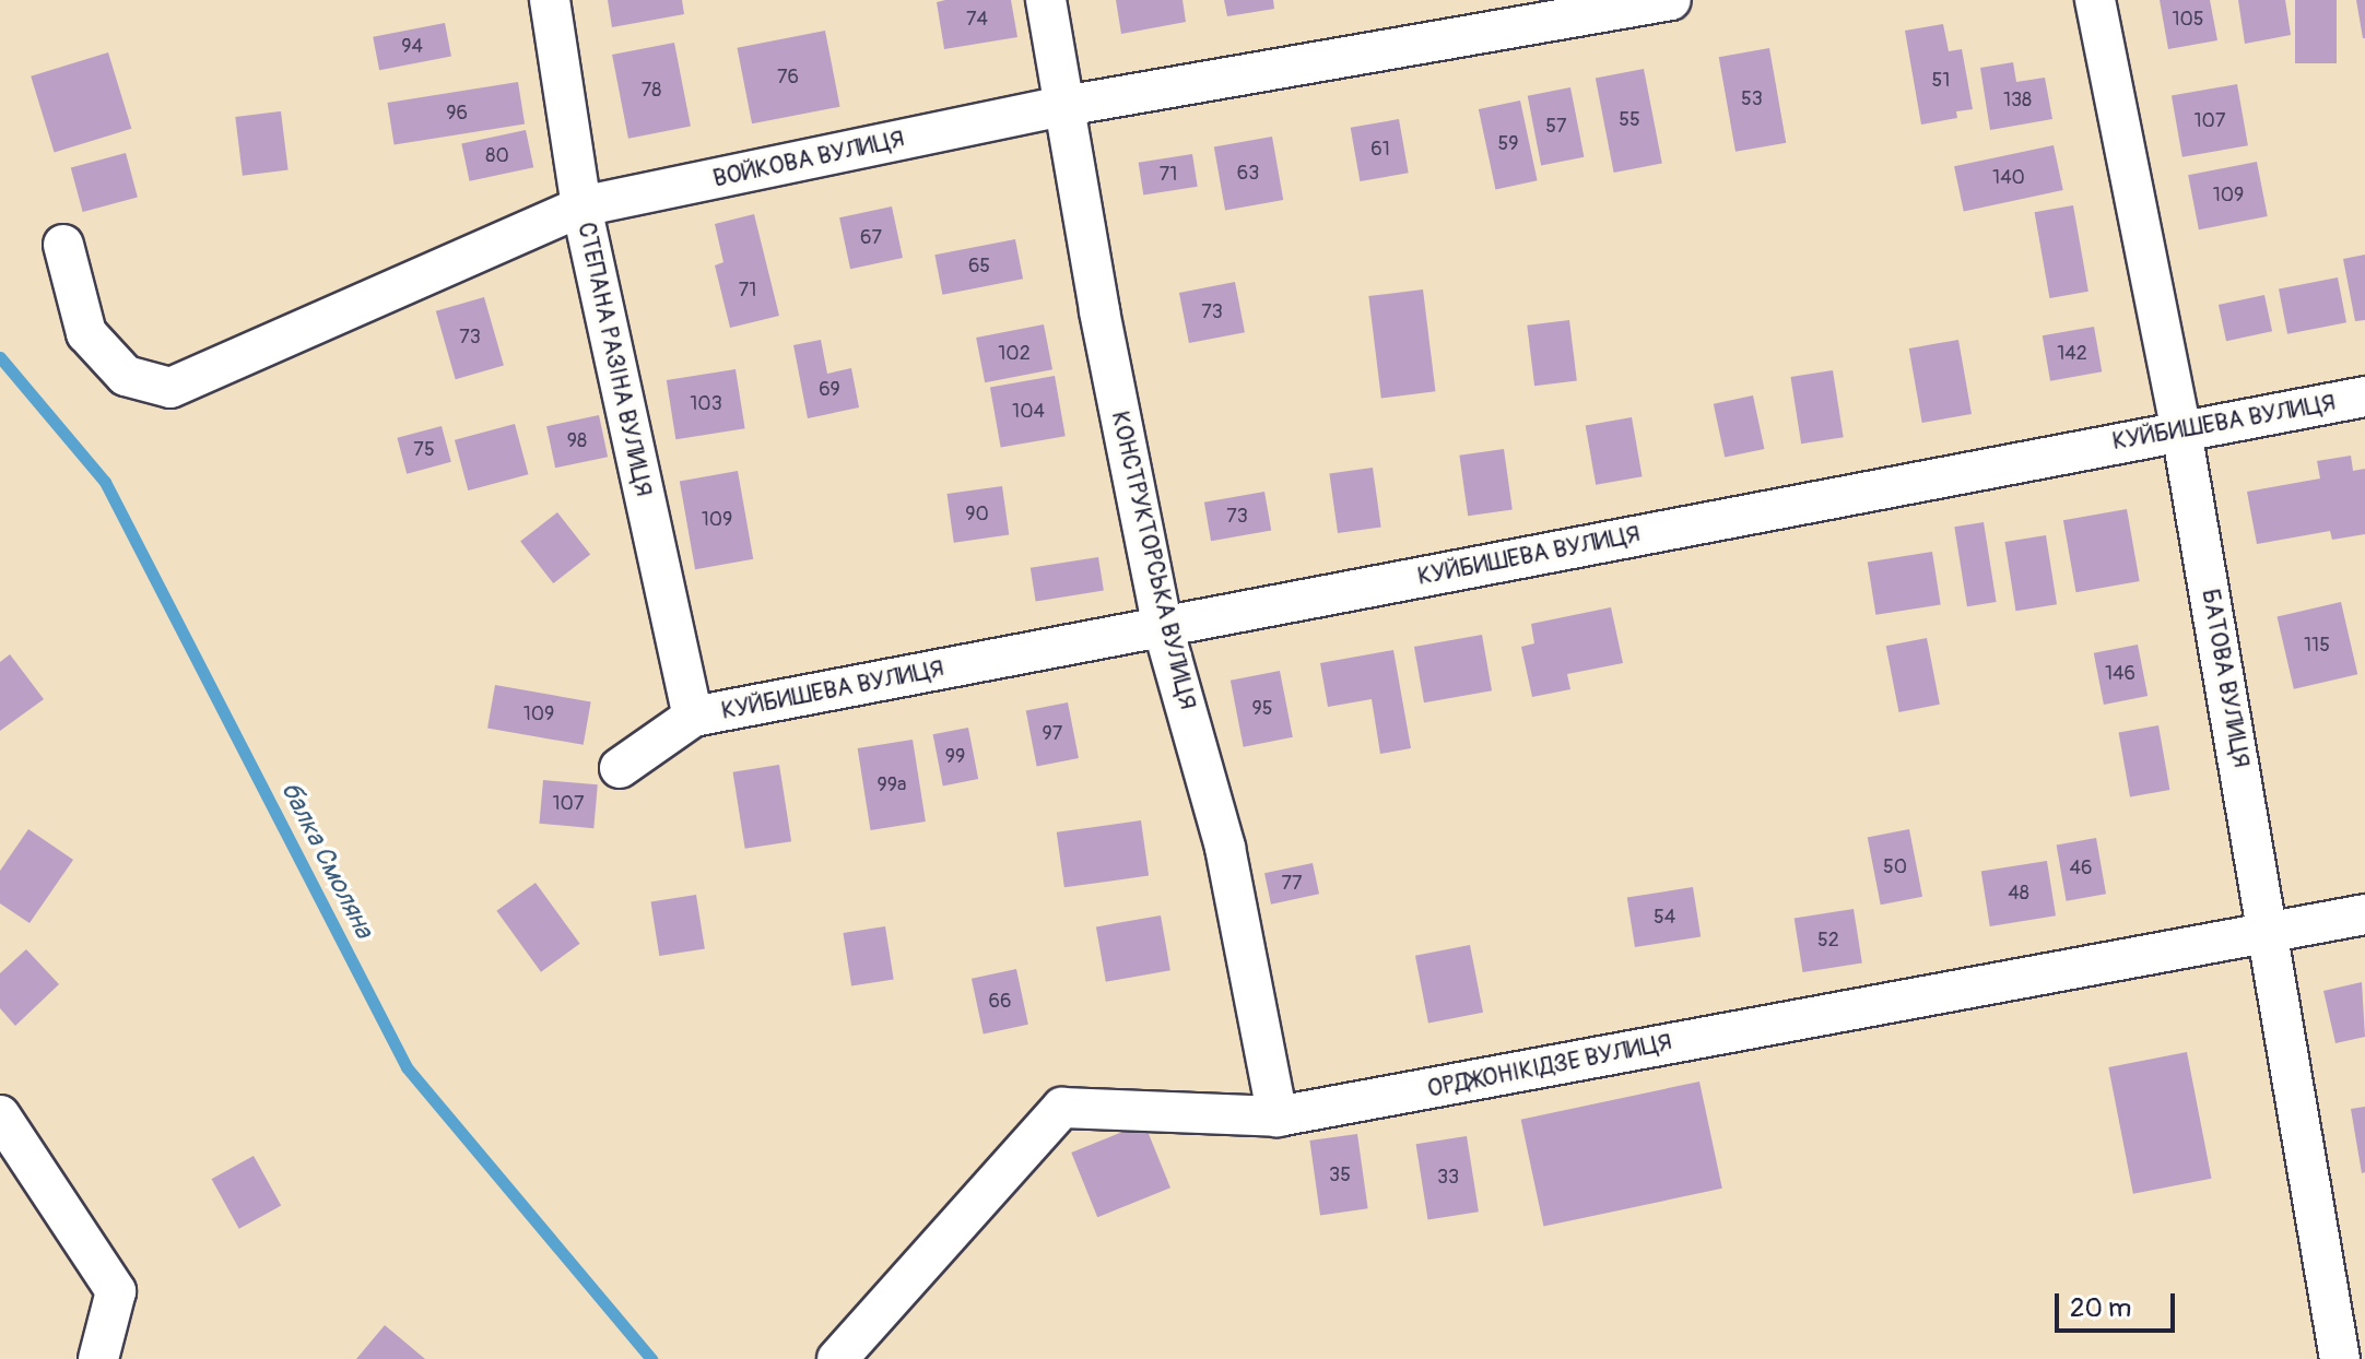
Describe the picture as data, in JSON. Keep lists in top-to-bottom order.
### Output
{
  "streets": {
    "street": [
      "ВОЙКОВА ВУЛИЦЯ",
      "СТЕПАНА РАЗІНА ВУЛИЦЯ",
      "КУЙБИШЕВА ВУЛИЦЯ",
      "КОНСТРУКТОРСЬКА ВУЛИЦЯ",
      "БАТОВА ВУЛИЦЯ",
      "ОРДЖОНІКІДЗЕ ВУЛИЦЯ"
    ]
  },
  "crossings": [
    ["ВОЙКОВА ВУЛИЦЯ", "СТЕПАНА РАЗІНА ВУЛИЦЯ"],
    ["ВОЙКОВА ВУЛИЦЯ", "КОНСТРУКТОРСЬКА ВУЛИЦЯ"],
    ["СТЕПАНА РАЗІНА ВУЛИЦЯ", "КУЙБИШЕВА ВУЛИЦЯ"],
    ["КУЙБИШЕВА ВУЛИЦЯ", "КОНСТРУКТОРСЬКА ВУЛИЦЯ"],
    ["КУЙБИШЕВА ВУЛИЦЯ", "БАТОВА ВУЛИЦЯ"],
    ["КОНСТРУКТОРСЬКА ВУЛИЦЯ", "ОРДЖОНІКІДЗЕ ВУЛИЦЯ"],
    ["БАТОВА ВУЛИЦЯ", "ОРДЖОНІКІДЗЕ ВУЛИЦЯ"]
  ],
  "water": ["балка Смоляна"],
  "house_numbers": [
    "74",
    "105",
    "94",
    "76",
    "51",
    "78",
    "53",
    "138",
    "96",
    "55",
    "107",
    "57",
    "59",
    "61",
    "80",
    "63",
    "71",
    "140",
    "109",
    "67",
    "65",
    "71",
    "73",
    "73",
    "102",
    "142",
    "69",
    "103",
    "104",
    "98",
    "75",
    "90",
    "73",
    "109",
    "115",
    "146",
    "95",
    "109",
    "97",
    "99",
    "99а",
    "107",
    "50",
    "46",
    "77",
    "48",
    "54",
    "52",
    "66",
    "35",
    "33"
  ],
  "scale_bar": "20 m"
}
